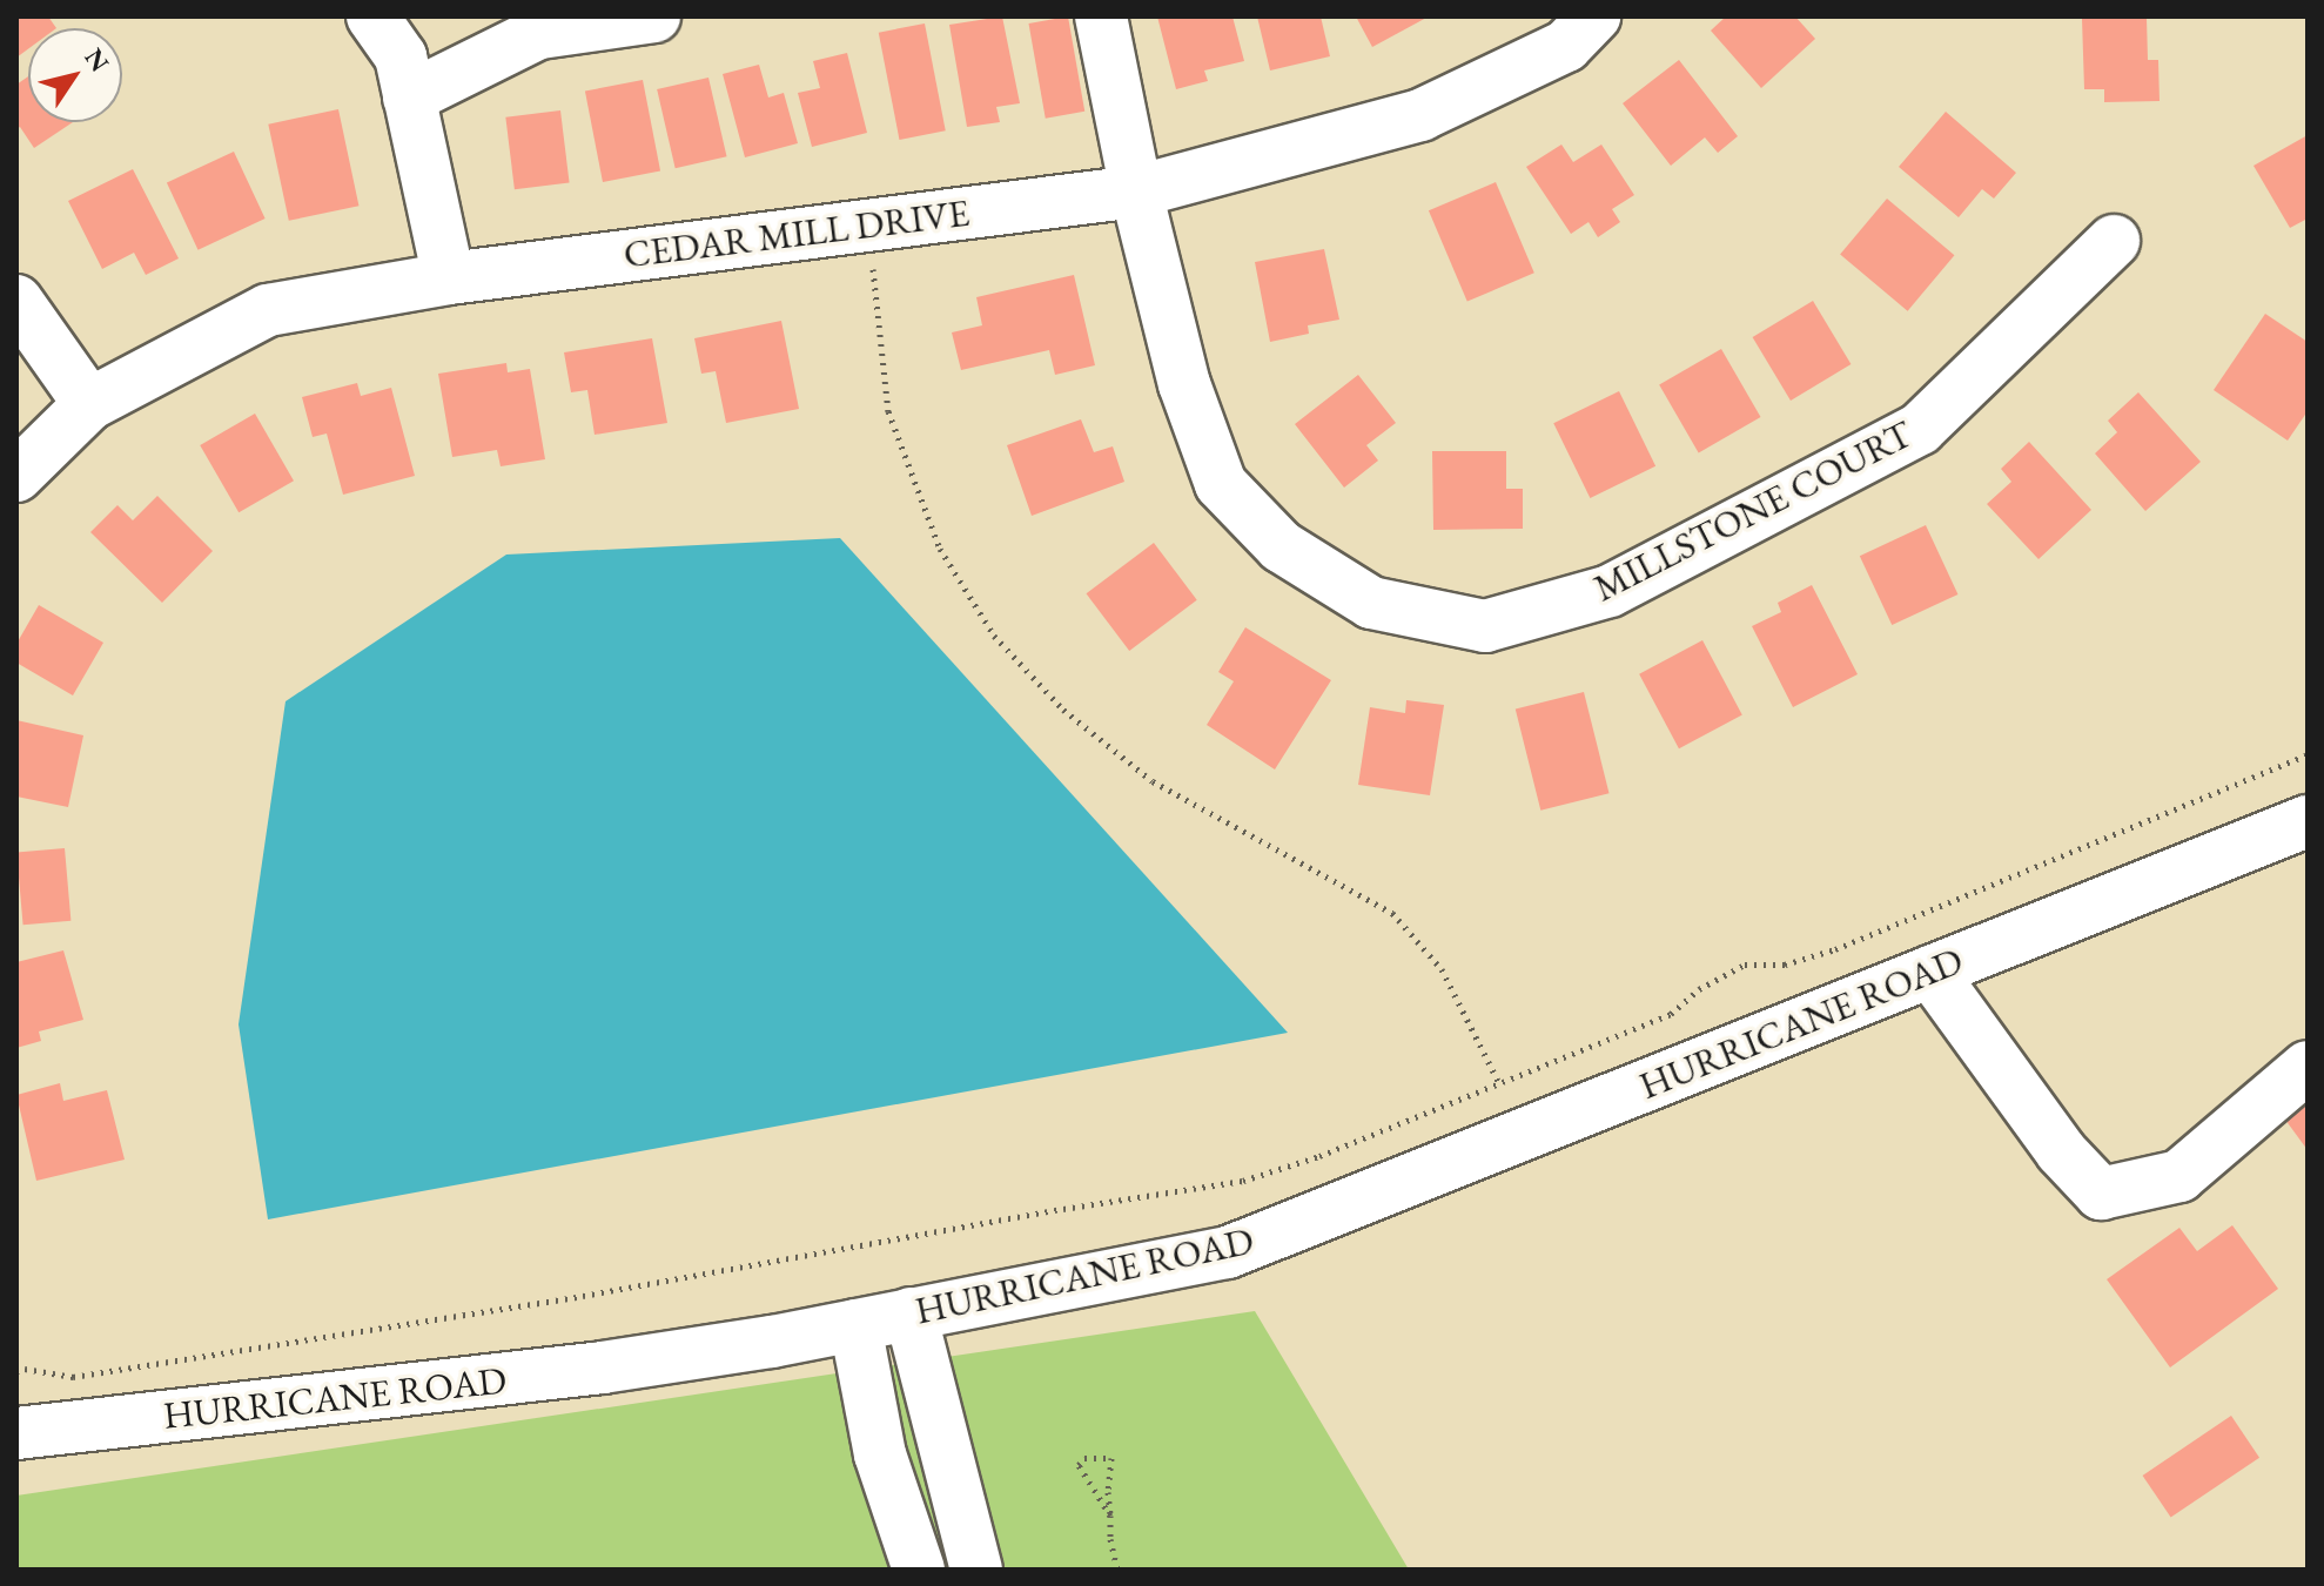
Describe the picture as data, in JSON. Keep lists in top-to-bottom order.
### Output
{
  "streets": {
    "street": ["CEDAR MILL DRIVE", "MILLSTONE COURT", "HURRICANE ROAD"]
  },
  "crossings": [
    ["CEDAR MILL DRIVE", "MILLSTONE COURT"]
  ],
  "north": "top right"
}
